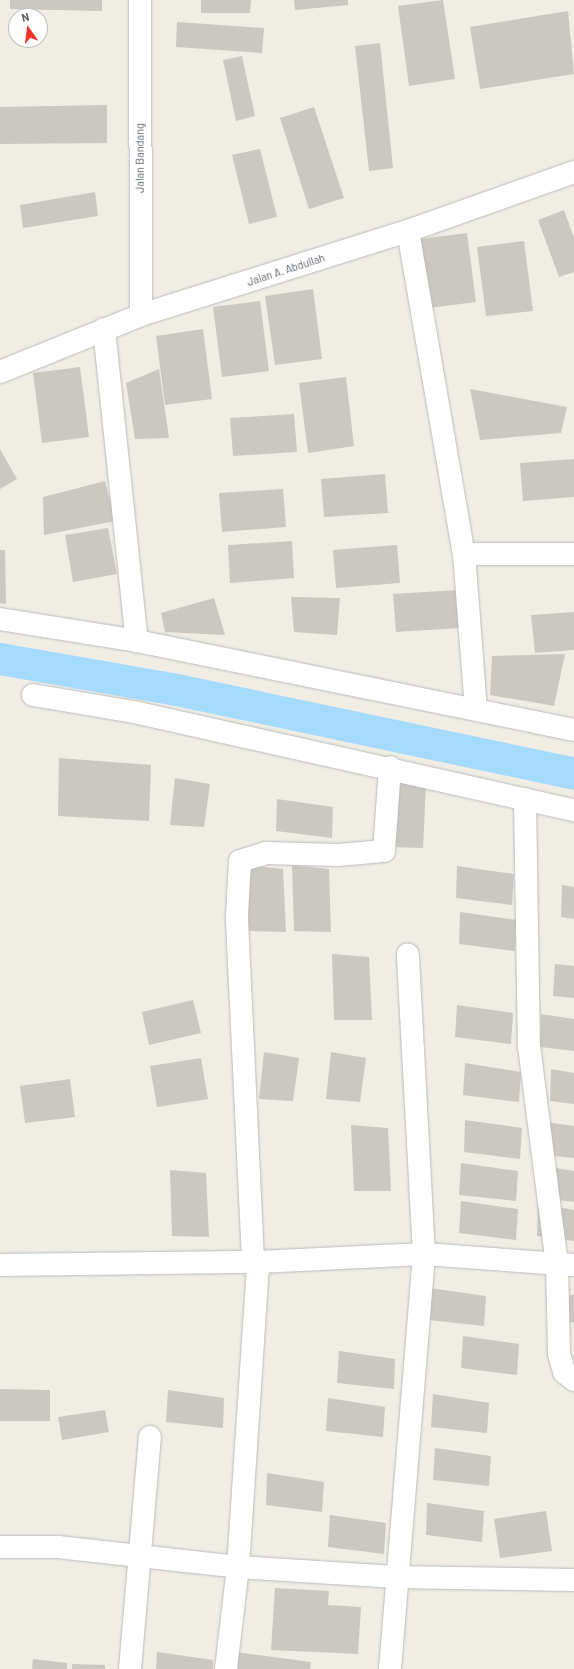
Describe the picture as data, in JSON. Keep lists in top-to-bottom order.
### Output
{
  "streets": {
    "street": ["Jalan Bandang", "Jalan A. Abdullah"]
  },
  "crossings": [
    ["Jalan Bandang", "Jalan A. Abdullah"]
  ],
  "north": "top"
}
